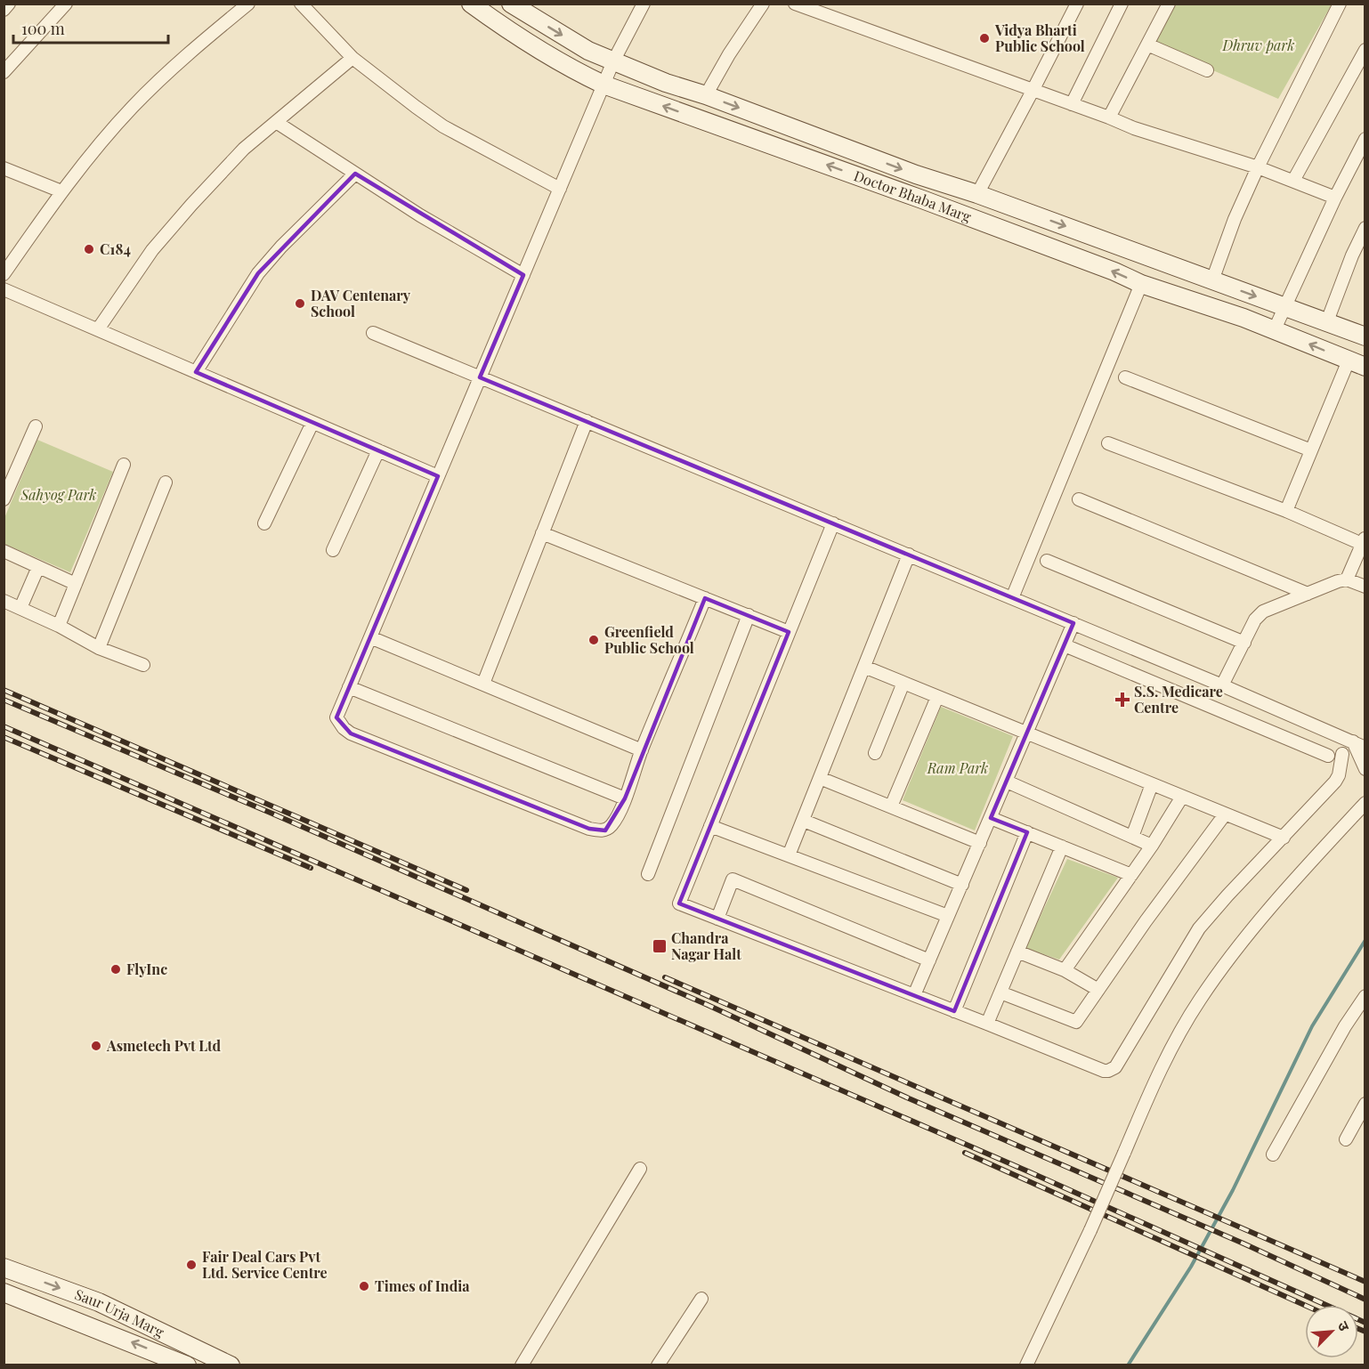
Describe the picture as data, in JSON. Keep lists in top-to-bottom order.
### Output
{
  "streets": {
    "street": ["Doctor Bhaba Marg", "Saur Urja Marg"]
  },
  "parks": ["Dhruv park", "Sahyog Park", "Ram Park"],
  "places": {
    "other": [
      "Vidya Bharti Public School",
      "C184",
      "DAV Centenary School",
      "Greenfield Public School",
      "FlyInc",
      "Asmetech Pvt Ltd",
      "Fair Deal Cars Pvt Ltd. Service Centre",
      "Times of India"
    ],
    "health": ["S.S. Medicare Centre"],
    "transit": ["Chandra Nagar Halt"]
  },
  "scale_bar": "100 m",
  "north": "top right"
}
